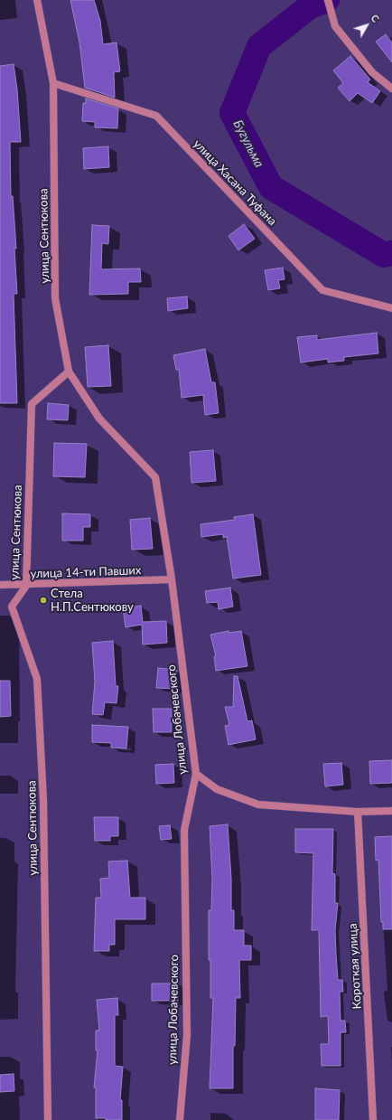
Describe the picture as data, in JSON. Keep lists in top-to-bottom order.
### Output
{
  "streets": {
    "street": [
      "улица Хасана Туфана",
      "улица Сентюкова",
      "улица 14-ти Павших",
      "улица Лобачевского",
      "Короткая улица"
    ]
  },
  "crossings": [
    ["улица Хасана Туфана", "улица Сентюкова"],
    ["улица Сентюкова", "улица 14-ти Павших"],
    ["улица Сентюкова", "улица Лобачевского"],
    ["улица 14-ти Павших", "улица Лобачевского"]
  ],
  "water": ["Бугульма"],
  "places": ["Стела Н.П.Сентюкову"],
  "north": "top right"
}
